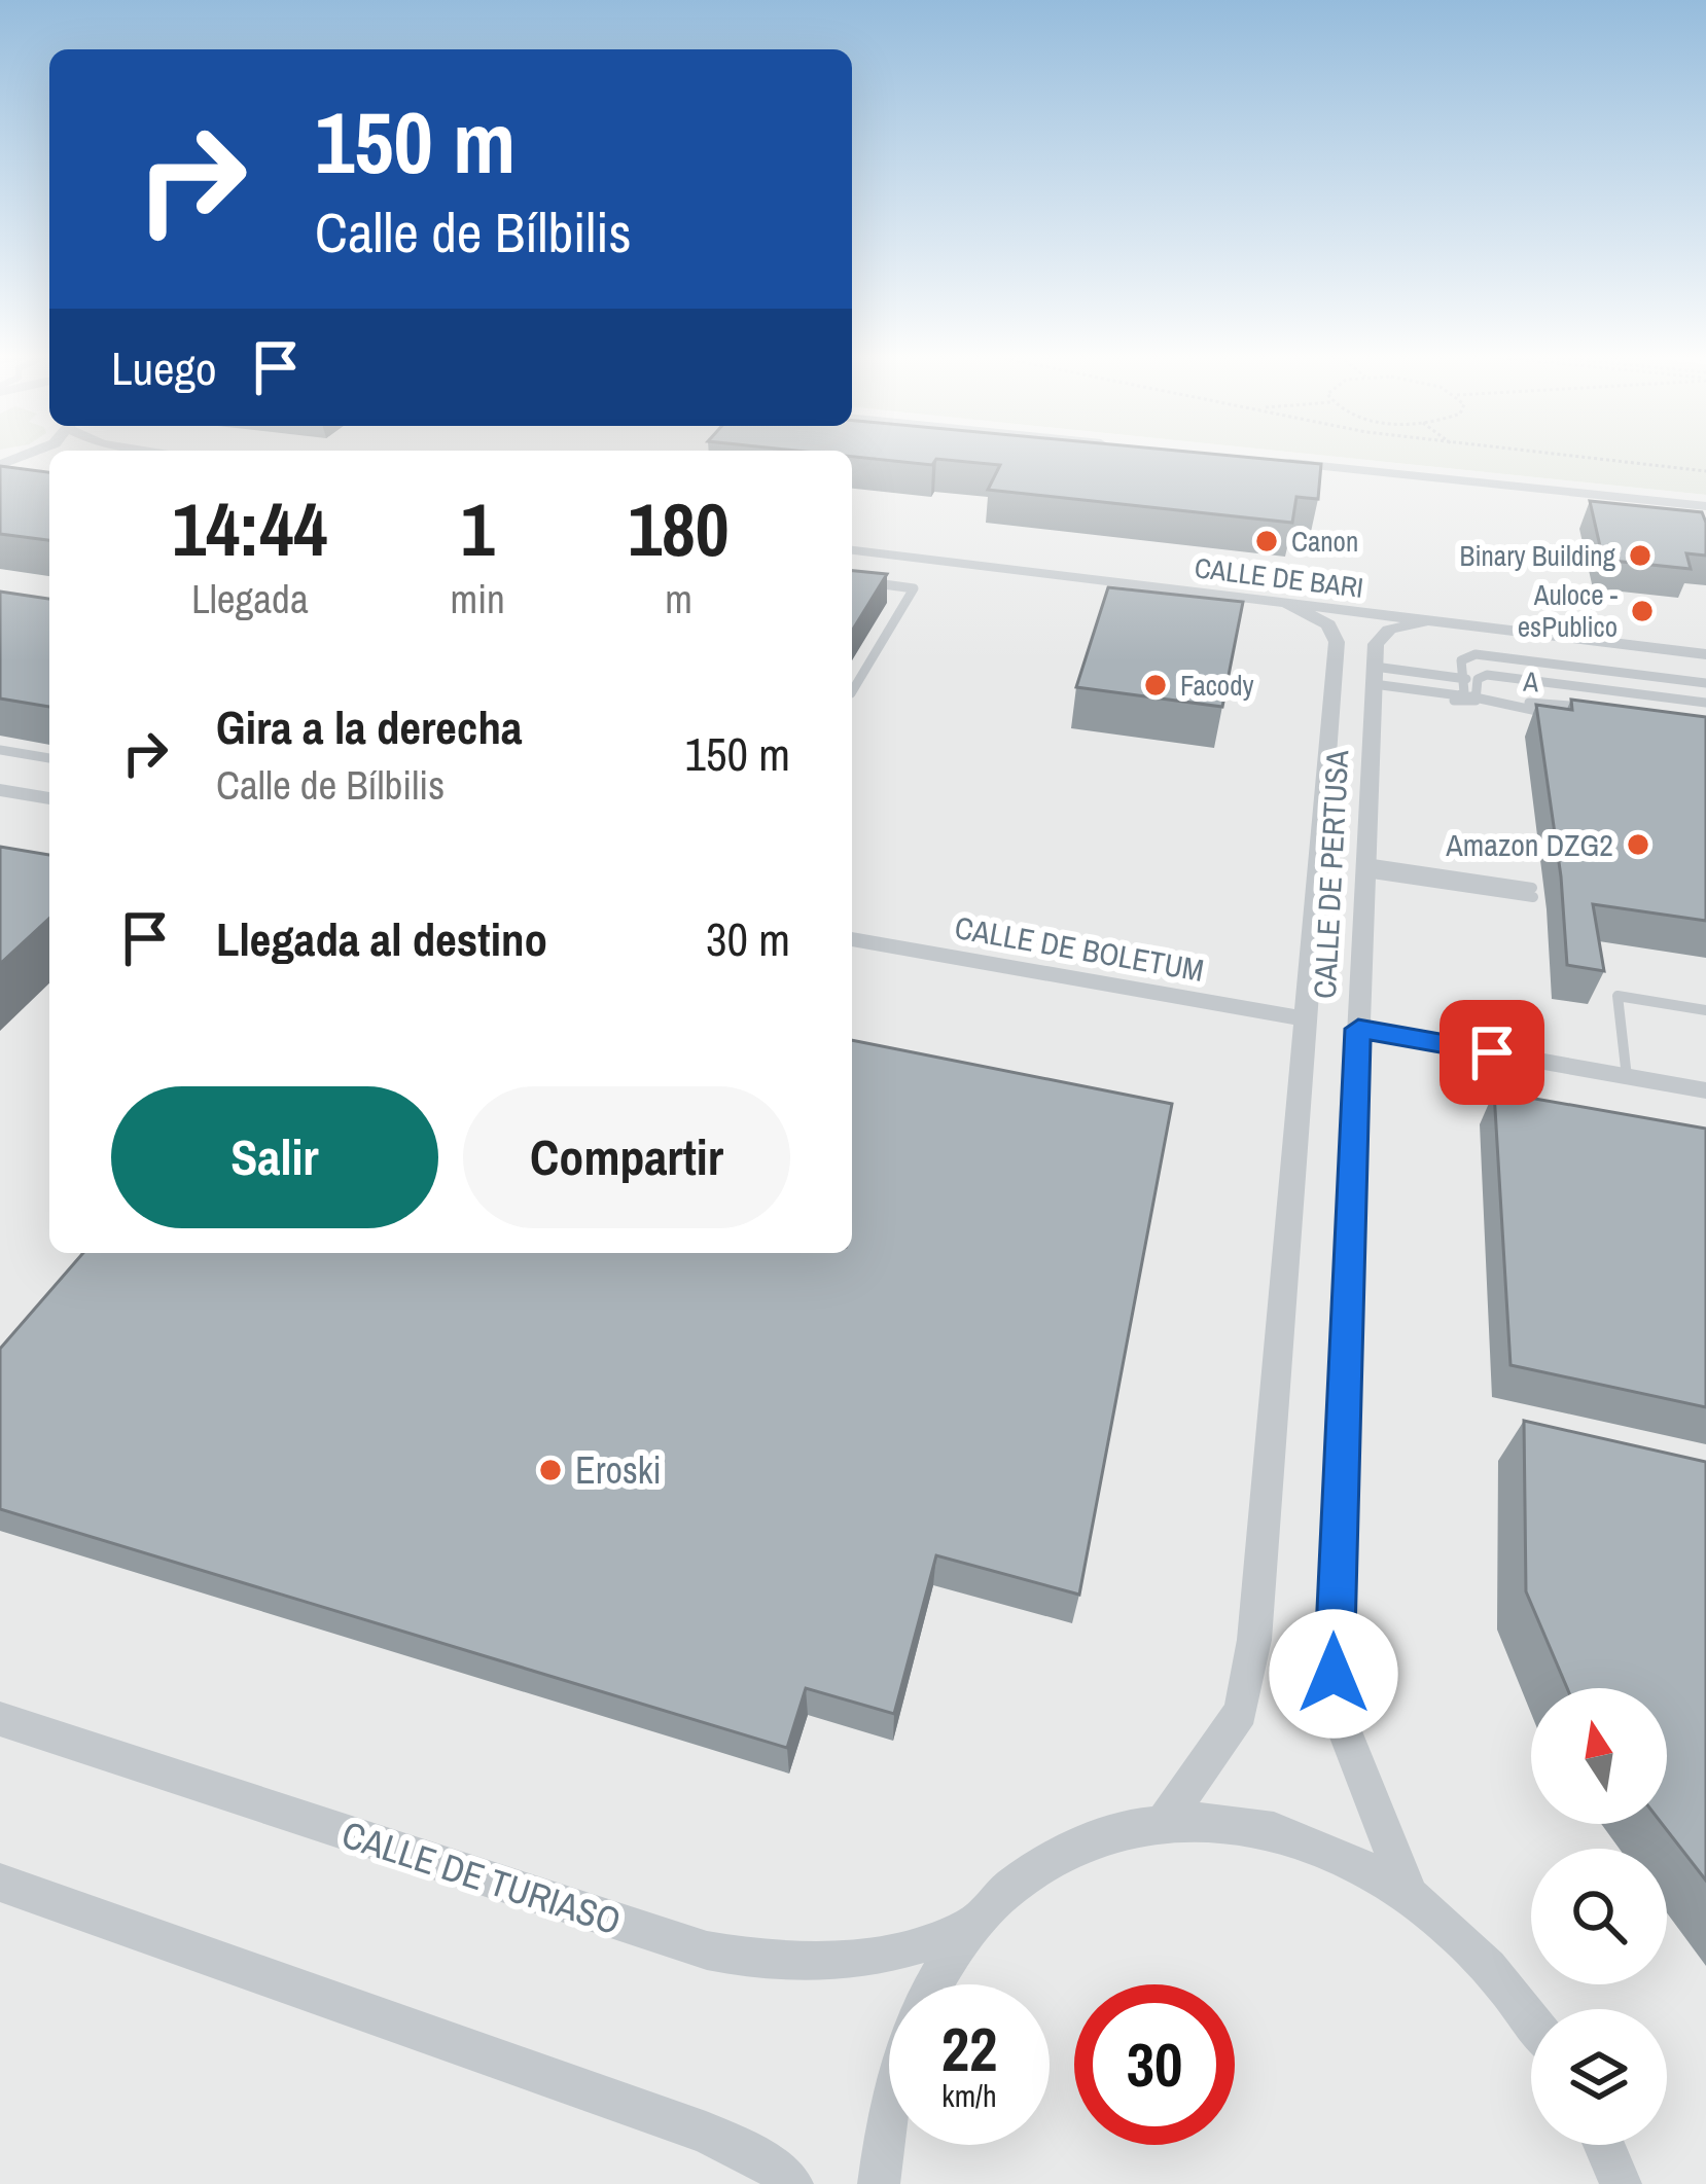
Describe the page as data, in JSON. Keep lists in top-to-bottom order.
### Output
{
  "streets": {
    "street": [
      "CALLE DE BARI",
      "CALLE DE PERTUSA",
      "CALLE DE BOLETUM",
      "CALLE DE TURIASO"
    ]
  },
  "crossings": [
    ["CALLE DE BARI", "CALLE DE PERTUSA"],
    ["CALLE DE PERTUSA", "CALLE DE BOLETUM"]
  ],
  "places": [
    "Canon",
    "Binary Building",
    "Auloce - esPublico",
    "Facody",
    "Amazon DZG2",
    "Eroski"
  ],
  "north": "top",
  "page": {
    "turn": ["150 m", "Calle de Bílbilis"],
    "then": "Luego",
    "eta": [
      "14:44",
      "Llegada",
      "1",
      "min",
      "180",
      "m"
    ],
    "list": [
      {
        "name": "Gira a la derecha",
        "note": "Calle de Bílbilis",
        "value": "150 m"
      },
      {
        "name": "Llegada al destino",
        "value": "30 m"
      }
    ],
    "buttons": ["Salir", "Compartir"],
    "speed": "22 km/h",
    "limit": "30"
  }
}
